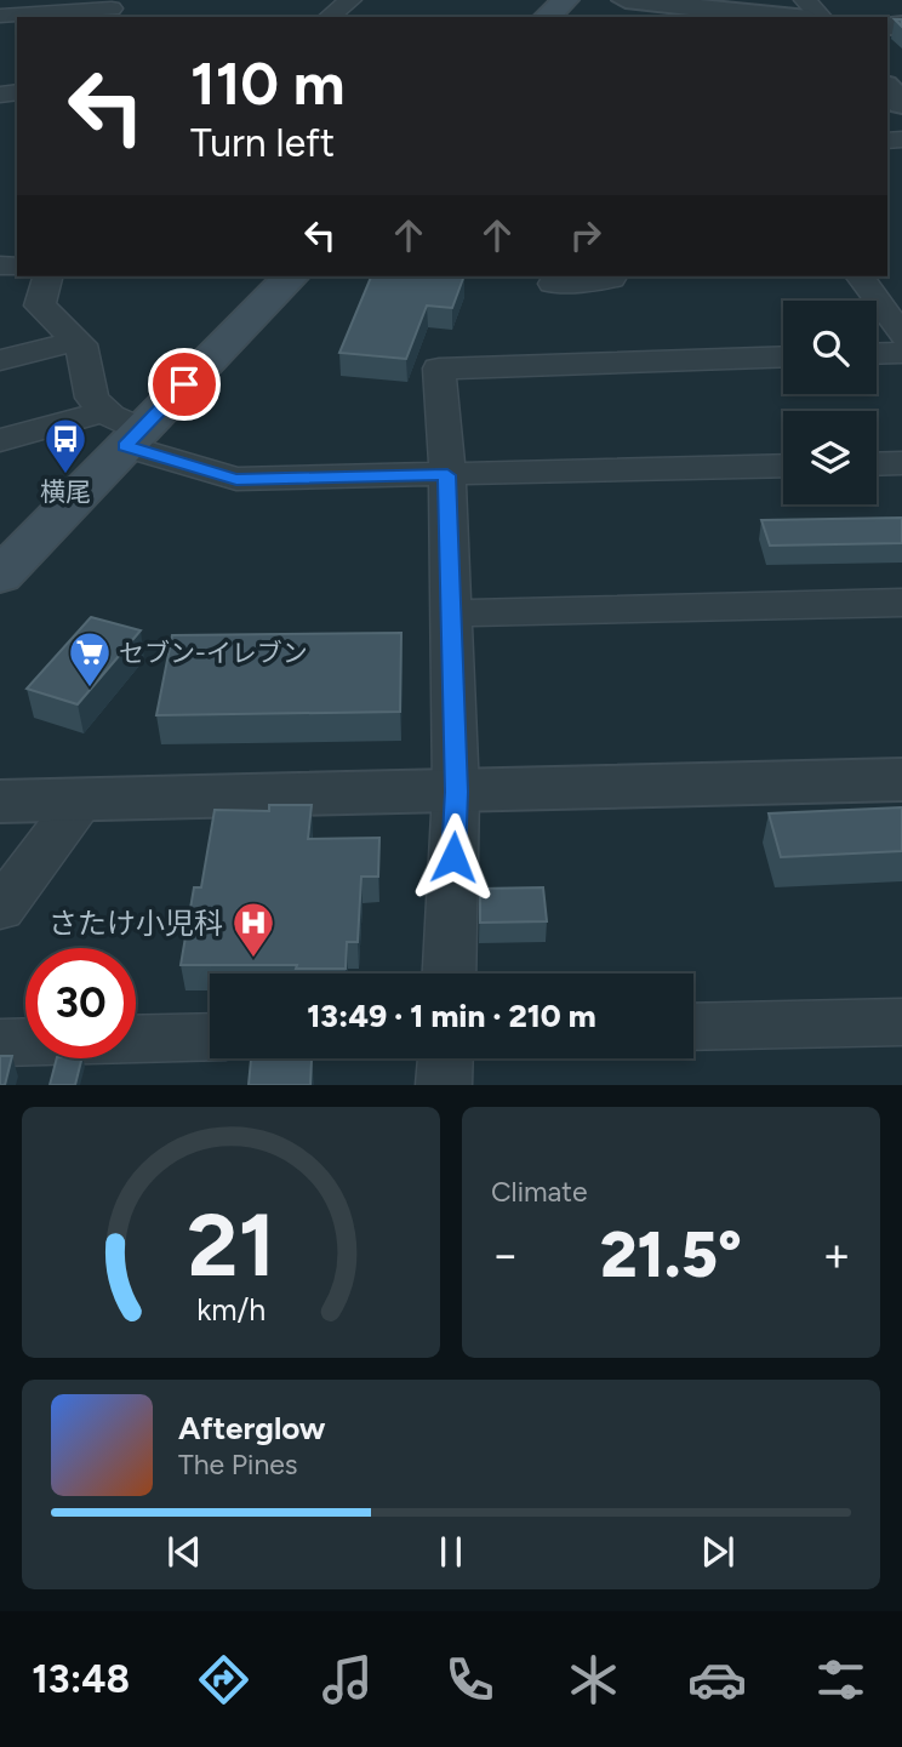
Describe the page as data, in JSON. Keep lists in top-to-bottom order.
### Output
{
  "places": {
    "bus stop": ["横尾"],
    "supermarket": ["セブン-イレブン"],
    "hospital": ["さたけ小児科"]
  },
  "page": {
    "turn": ["110 m", "Turn left"],
    "limit": "30",
    "trip": "13:49 · 1 min · 210 m",
    "tile": "Climate",
    "heat": ["−", "21.5°", "+"],
    "song": ["Afterglow", "The Pines"],
    "tabs": "13:48",
    "gauge": ["21", "km/h"]
  }
}
